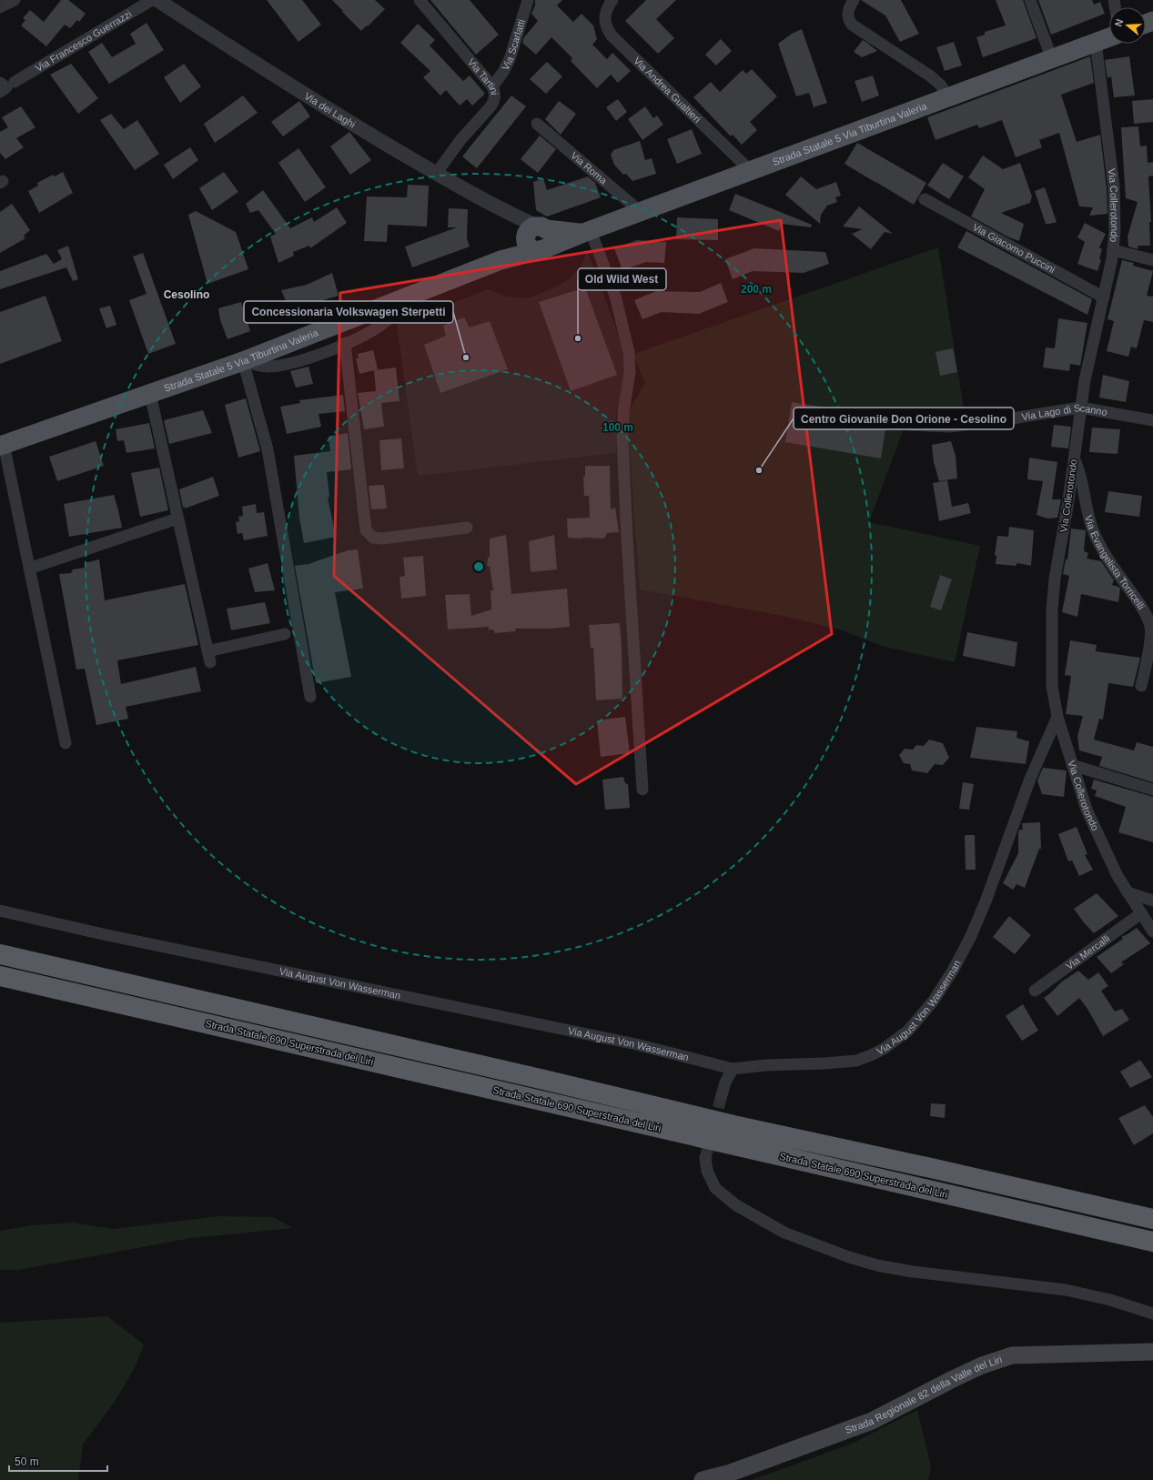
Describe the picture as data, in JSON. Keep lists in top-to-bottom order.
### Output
{
  "streets": {
    "highway": ["Strada Statale 690 Superstrada del Liri"],
    "main road": ["Strada Statale 5 Via Tiburtina Valeria", "Strada Regionale 82 della Valle del Liri"],
    "street": [
      "Via Francesco Guerrazzi",
      "Via Scarlatti",
      "Via Tartini",
      "Via Andrea Gualtieri",
      "Via dei Laghi",
      "Via Roma",
      "Via Collerotondo",
      "Via Giacomo Puccini",
      "Via Lago di Scanno",
      "Via Evangelista Torricelli",
      "Via Mercalli",
      "Via August Von Wasserman"
    ]
  },
  "crossings": [
    ["Via Scarlatti", "Via Tartini"],
    ["Via Tartini", "Via dei Laghi"],
    ["Via Andrea Gualtieri", "Strada Statale 5 Via Tiburtina Valeria"],
    ["Via dei Laghi", "Strada Statale 5 Via Tiburtina Valeria"],
    ["Strada Statale 5 Via Tiburtina Valeria", "Via Roma"],
    ["Strada Statale 5 Via Tiburtina Valeria", "Via Collerotondo"],
    ["Via Collerotondo", "Via Giacomo Puccini"],
    ["Via Collerotondo", "Via Lago di Scanno"],
    ["Via Collerotondo", "Via Evangelista Torricelli"],
    ["Via Collerotondo", "Via Mercalli"],
    ["Via Collerotondo", "Via August Von Wasserman"]
  ],
  "districts": ["Cesolino"],
  "places": ["Old Wild West", "Concessionaria Volkswagen Sterpetti", "Centro Giovanile Don Orione - Cesolino"],
  "scale_bar": "50 m",
  "north": "left",
  "rings": ["200 m", "100 m"]
}
